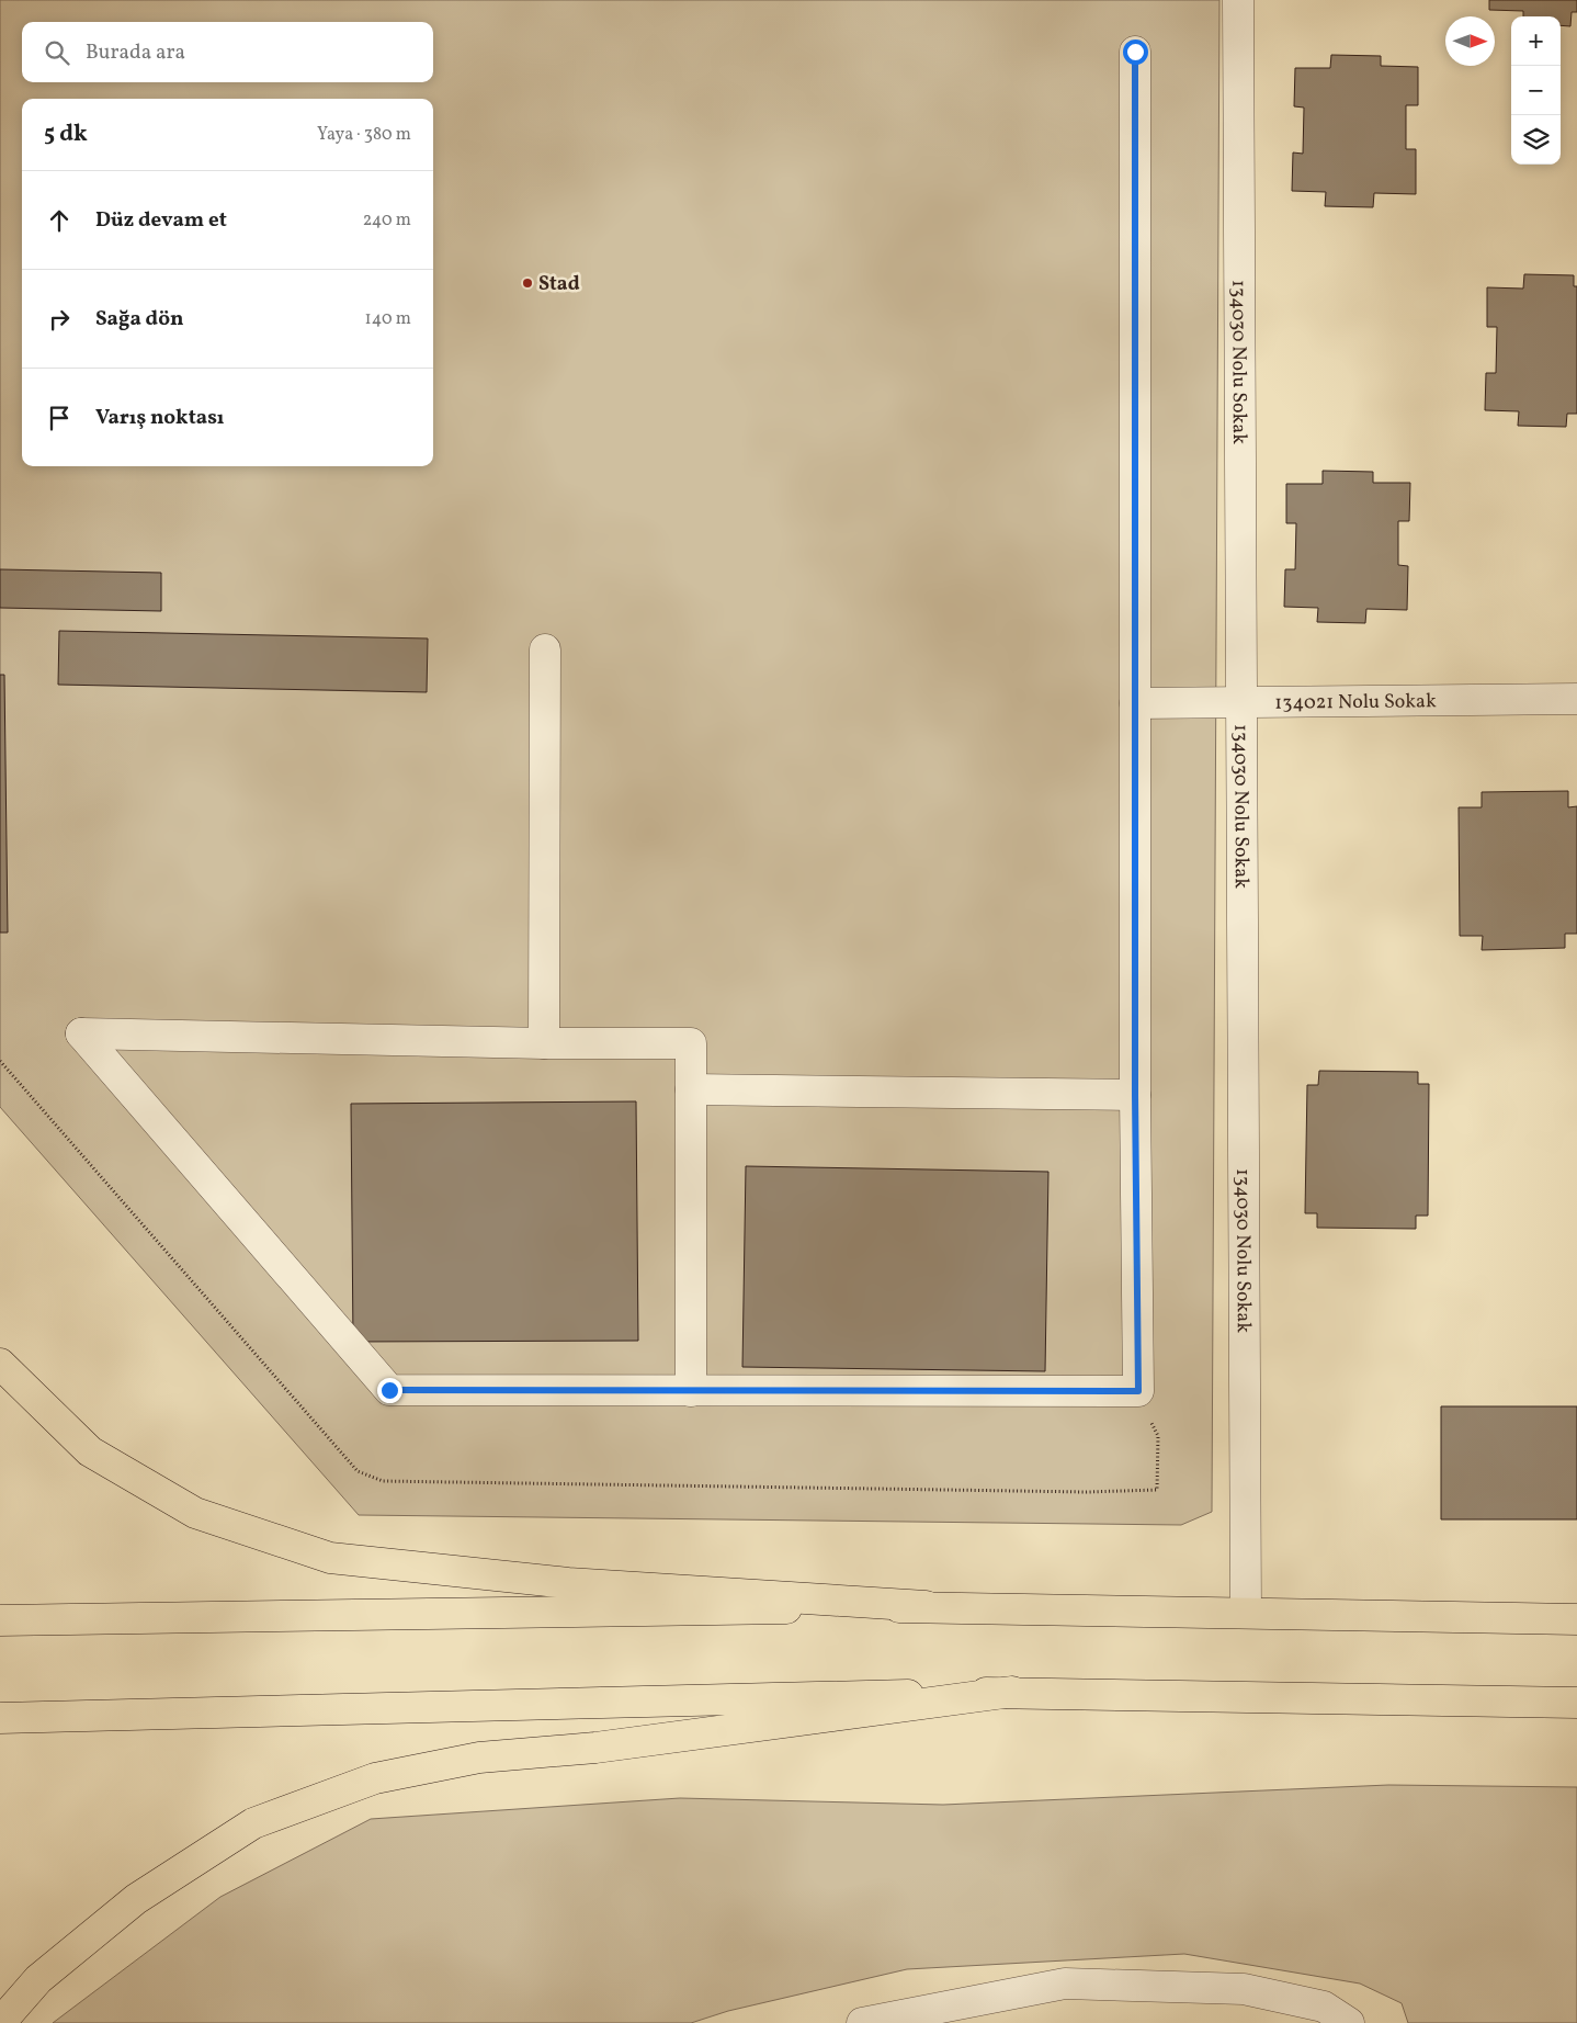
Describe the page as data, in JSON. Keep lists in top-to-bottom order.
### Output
{
  "streets": {
    "street": ["134030 Nolu Sokak", "134021 Nolu Sokak"]
  },
  "crossings": [
    ["134030 Nolu Sokak", "134021 Nolu Sokak"]
  ],
  "places": ["Stad"],
  "north": "right",
  "page": {
    "map_buttons": ["+", "−"],
    "search": "Burada ara",
    "heading": ["5 dk", "Yaya · 380 m"],
    "list": [
      ["Düz devam et", "240 m"],
      ["Sağa dön", "140 m"],
      "Varış noktası"
    ]
  }
}
